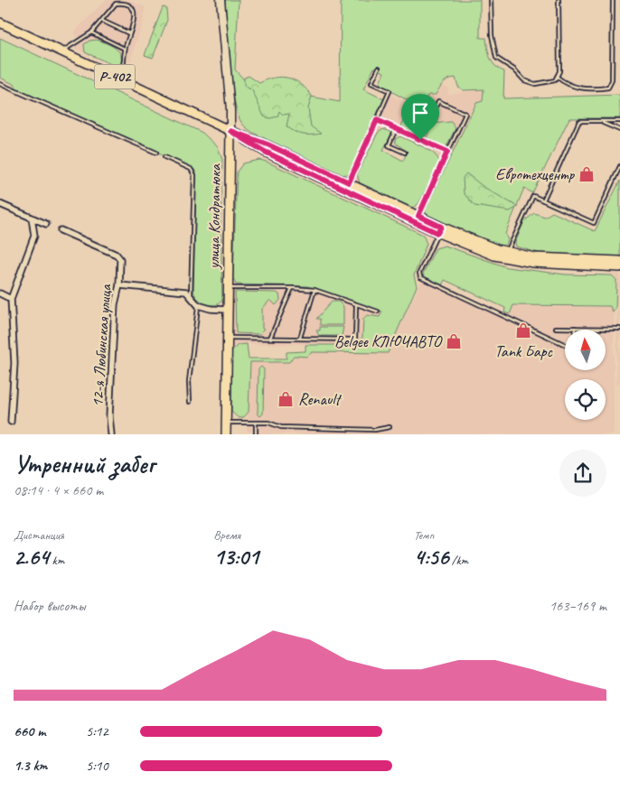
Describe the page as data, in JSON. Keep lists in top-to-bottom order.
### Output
{
  "streets": {
    "main road": ["Р-402", "улица Кондратюка"],
    "street": ["12-я Любинская улица"]
  },
  "crossings": [
    ["Р-402", "улица Кондратюка"]
  ],
  "places": {
    "shop": [
      "Евротехцентр",
      "Tank Барс",
      "Belgee КЛЮЧАВТО",
      "Renault"
    ]
  },
  "north": "top",
  "page": {
    "heading": ["Утренний забег", "08:14 · 4 × 660 m"],
    "stats": [
      ["Дистанция", "2.64 km"],
      ["Время", "13:01"],
      ["Темп", "4:56 /km"]
    ],
    "chart": ["Набор высоты", "163–169 m"],
    "list": [
      {
        "name": "660 m",
        "note": "5:12"
      },
      {
        "name": "1.3 km",
        "note": "5:10"
      }
    ]
  }
}
